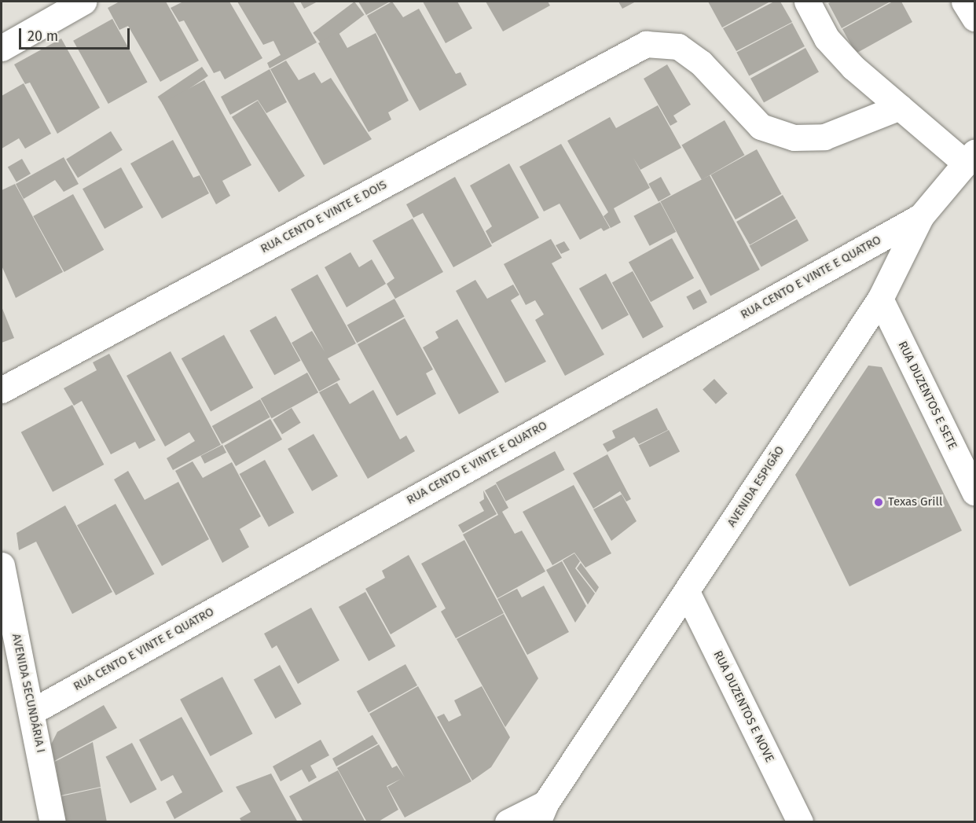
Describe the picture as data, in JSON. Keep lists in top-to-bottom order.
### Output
{
  "streets": {
    "street": [
      "RUA CENTO E VINTE E DOIS",
      "RUA CENTO E VINTE E QUATRO",
      "RUA DUZENTOS E SETE",
      "AVENIDA ESPIGÃO",
      "AVENIDA SECUNDÁRIA I",
      "RUA DUZENTOS E NOVE"
    ]
  },
  "crossings": [
    ["RUA CENTO E VINTE E QUATRO", "AVENIDA ESPIGÃO"],
    ["RUA CENTO E VINTE E QUATRO", "AVENIDA SECUNDÁRIA I"],
    ["RUA DUZENTOS E SETE", "AVENIDA ESPIGÃO"],
    ["AVENIDA ESPIGÃO", "RUA DUZENTOS E NOVE"]
  ],
  "places": ["Texas Grill"],
  "scale_bar": "20 m"
}
